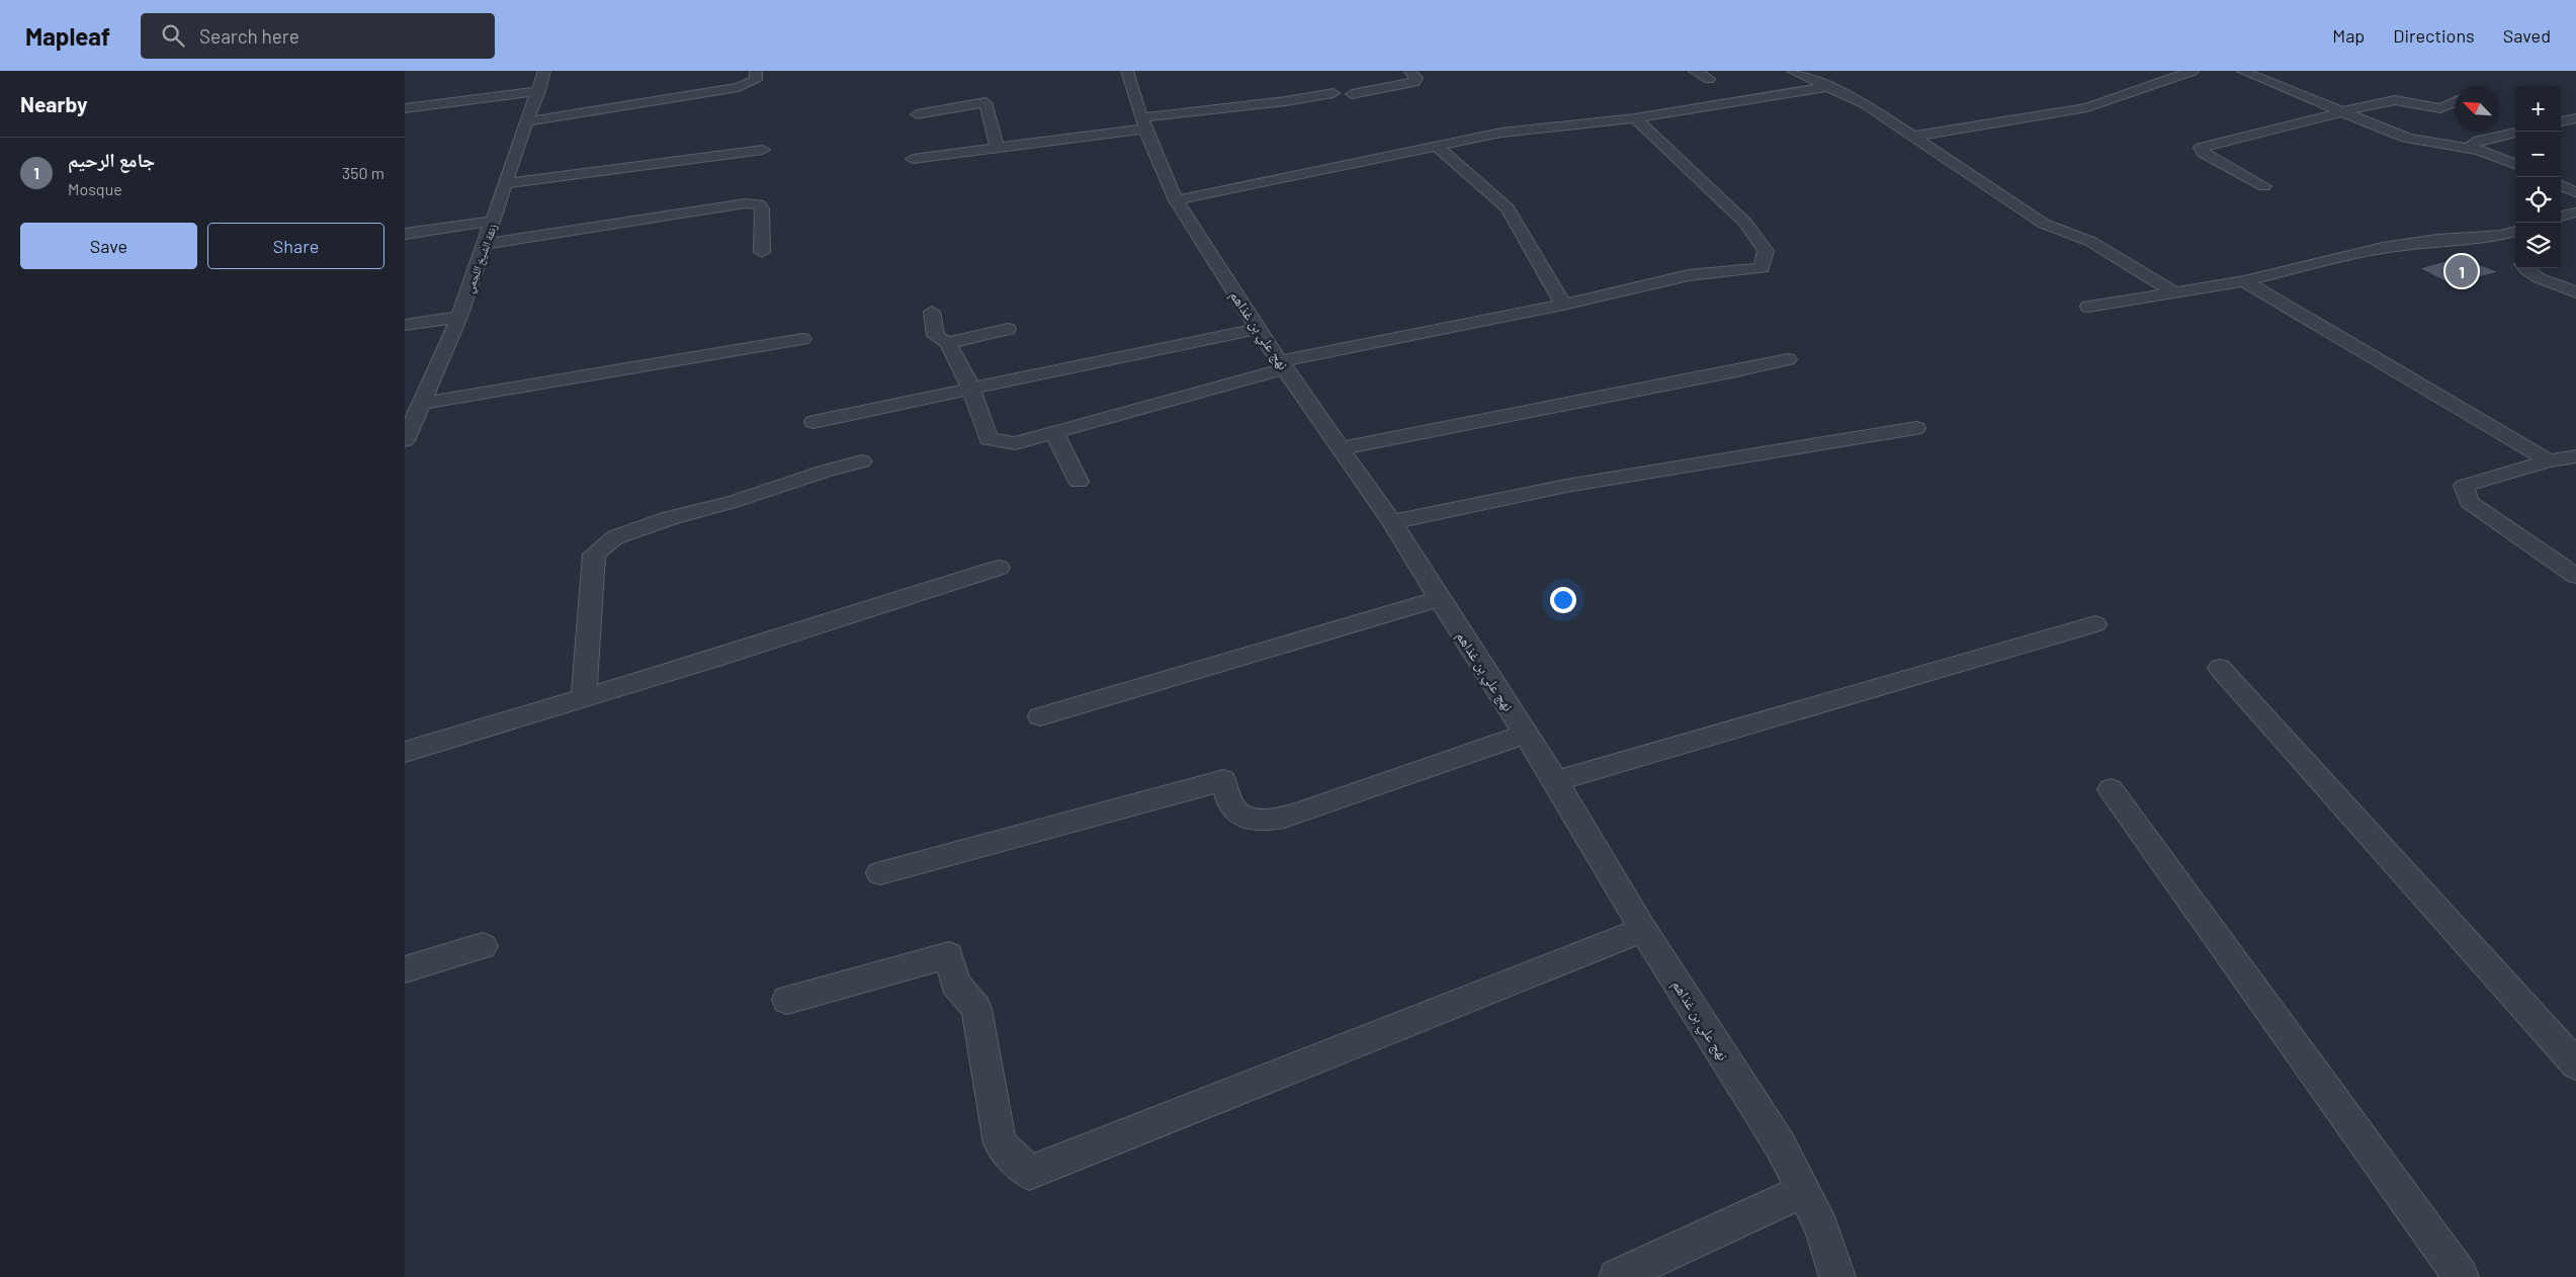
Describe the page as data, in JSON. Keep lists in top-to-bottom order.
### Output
{
  "streets": {
    "street": ["زنقة الشيخ اللجمي", "نهج علي بن غذاهم"]
  },
  "north": "top left",
  "page": {
    "header": "Mapleaf",
    "search": "Search here",
    "nav": ["Map", "Directions", "Saved"],
    "heading": "Nearby",
    "map_buttons": ["+", "−"],
    "list": [
      {
        "mark": "1",
        "name": "جامع الرحيم",
        "note": "Mosque",
        "value": "350 m"
      }
    ],
    "buttons": ["Save", "Share"],
    "pins": "1"
  }
}
